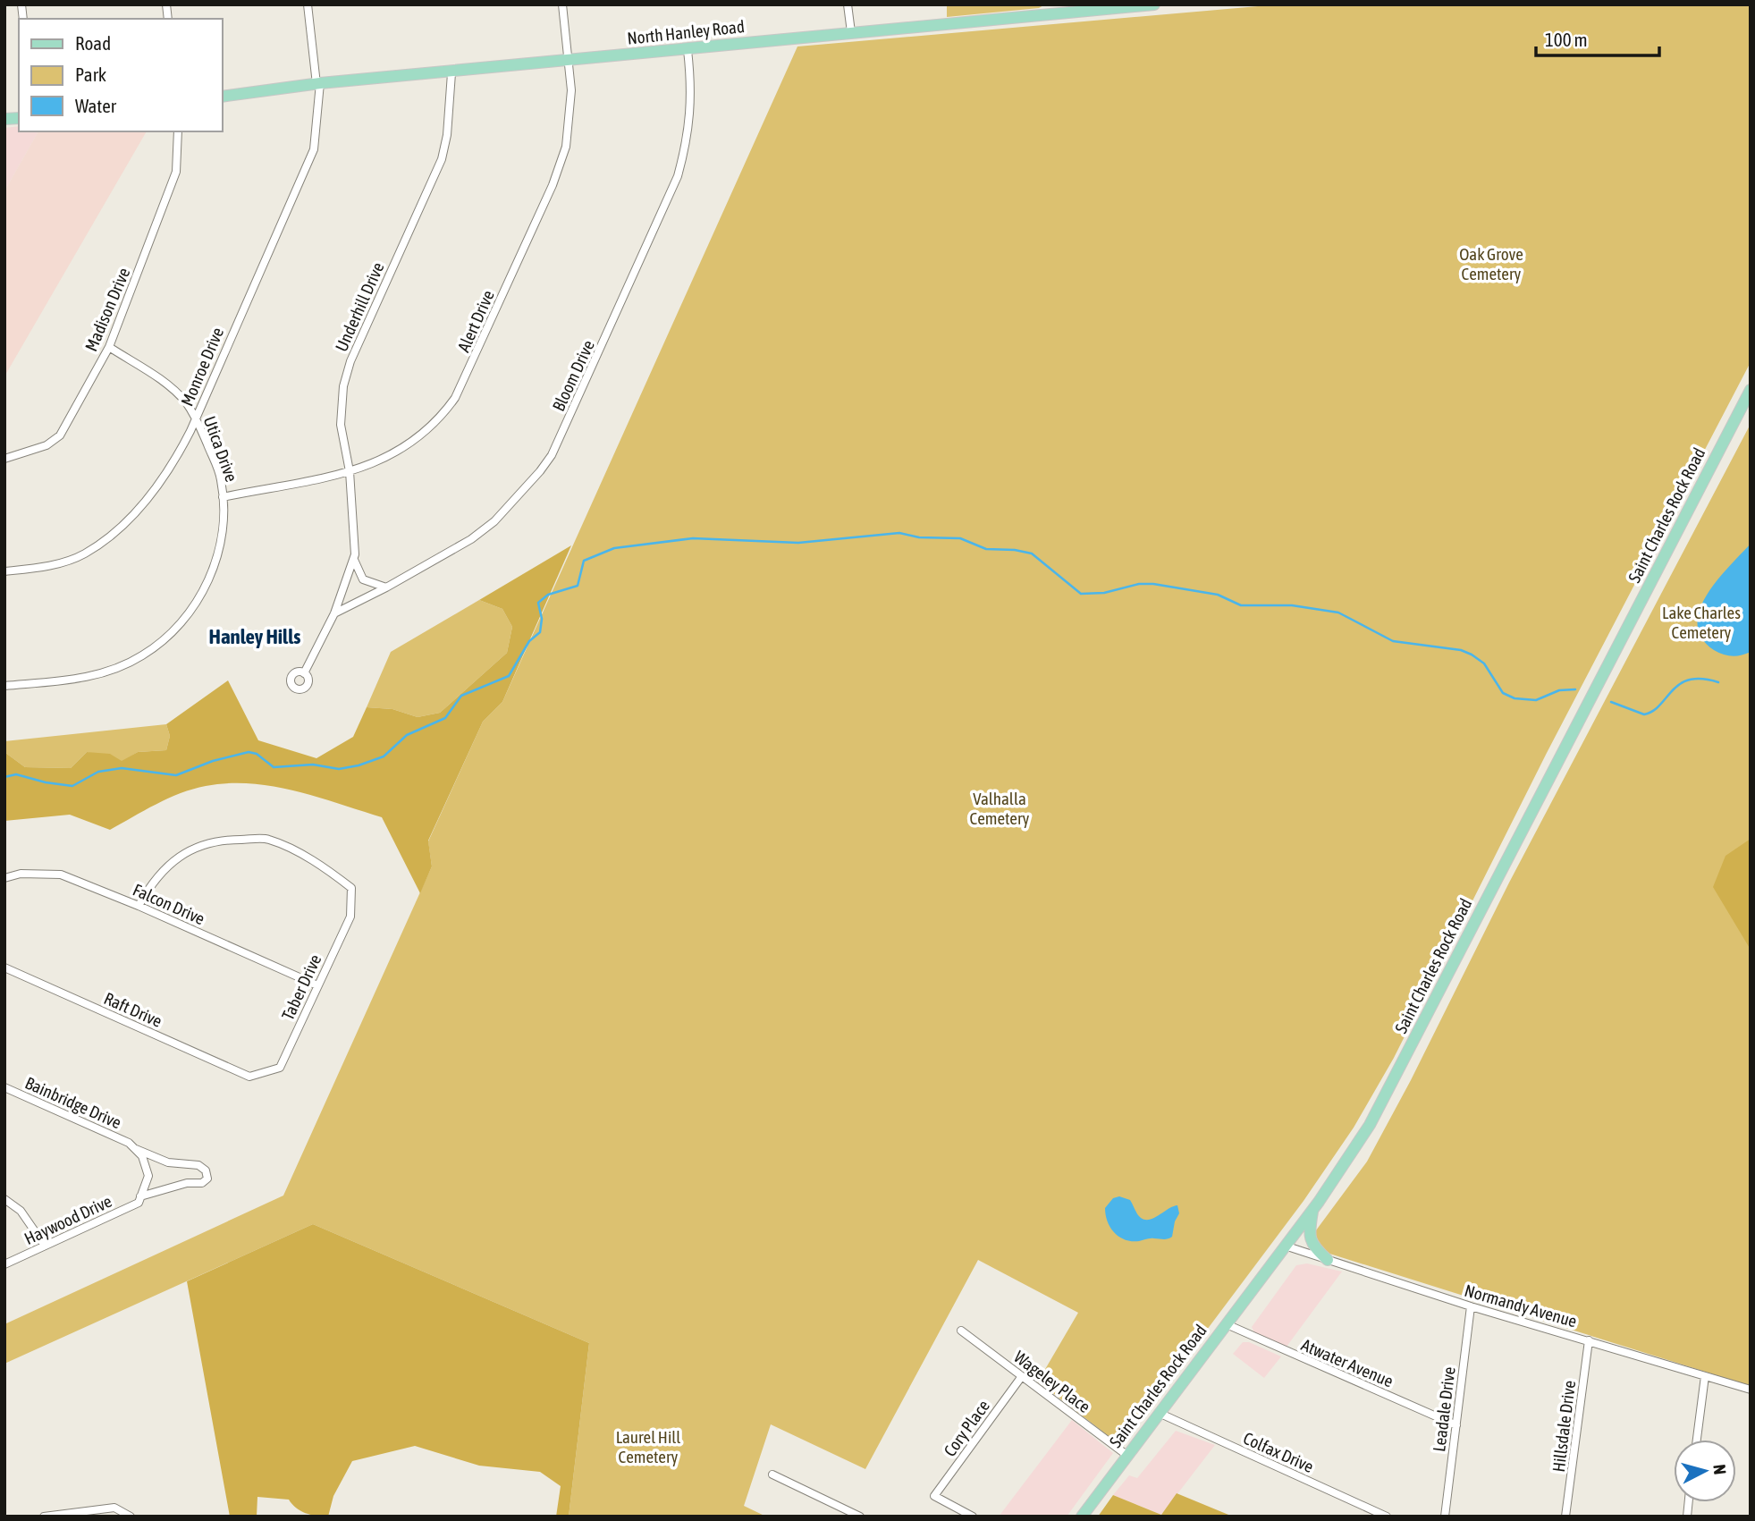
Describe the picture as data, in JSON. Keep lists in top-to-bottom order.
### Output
{
  "streets": {
    "main road": ["North Hanley Road", "Saint Charles Rock Road"],
    "street": [
      "Underhill Drive",
      "Madison Drive",
      "Alert Drive",
      "Monroe Drive",
      "Bloom Drive",
      "Utica Drive",
      "Falcon Drive",
      "Taber Drive",
      "Raft Drive",
      "Bainbridge Drive",
      "Haywood Drive",
      "Normandy Avenue",
      "Atwater Avenue",
      "Wageley Place",
      "Leadale Drive",
      "Hillsdale Drive",
      "Cory Place",
      "Colfax Drive"
    ]
  },
  "crossings": [
    ["North Hanley Road", "Underhill Drive"],
    ["North Hanley Road", "Alert Drive"],
    ["North Hanley Road", "Monroe Drive"],
    ["North Hanley Road", "Bloom Drive"],
    ["Underhill Drive", "Alert Drive"],
    ["Underhill Drive", "Bloom Drive"],
    ["Madison Drive", "Utica Drive"],
    ["Alert Drive", "Utica Drive"],
    ["Monroe Drive", "Utica Drive"],
    ["Saint Charles Rock Road", "Normandy Avenue"],
    ["Saint Charles Rock Road", "Atwater Avenue"],
    ["Saint Charles Rock Road", "Wageley Place"],
    ["Saint Charles Rock Road", "Colfax Drive"],
    ["Falcon Drive", "Taber Drive"],
    ["Taber Drive", "Raft Drive"],
    ["Bainbridge Drive", "Haywood Drive"],
    ["Normandy Avenue", "Leadale Drive"],
    ["Normandy Avenue", "Hillsdale Drive"],
    ["Atwater Avenue", "Leadale Drive"],
    ["Wageley Place", "Cory Place"]
  ],
  "districts": ["Hanley Hills"],
  "parks": [
    "Oak Grove Cemetery",
    "Lake Charles Cemetery",
    "Valhalla Cemetery",
    "Laurel Hill Cemetery"
  ],
  "legend": ["Road", "Park", "Water"],
  "scale_bar": "100 m",
  "north": "right"
}
